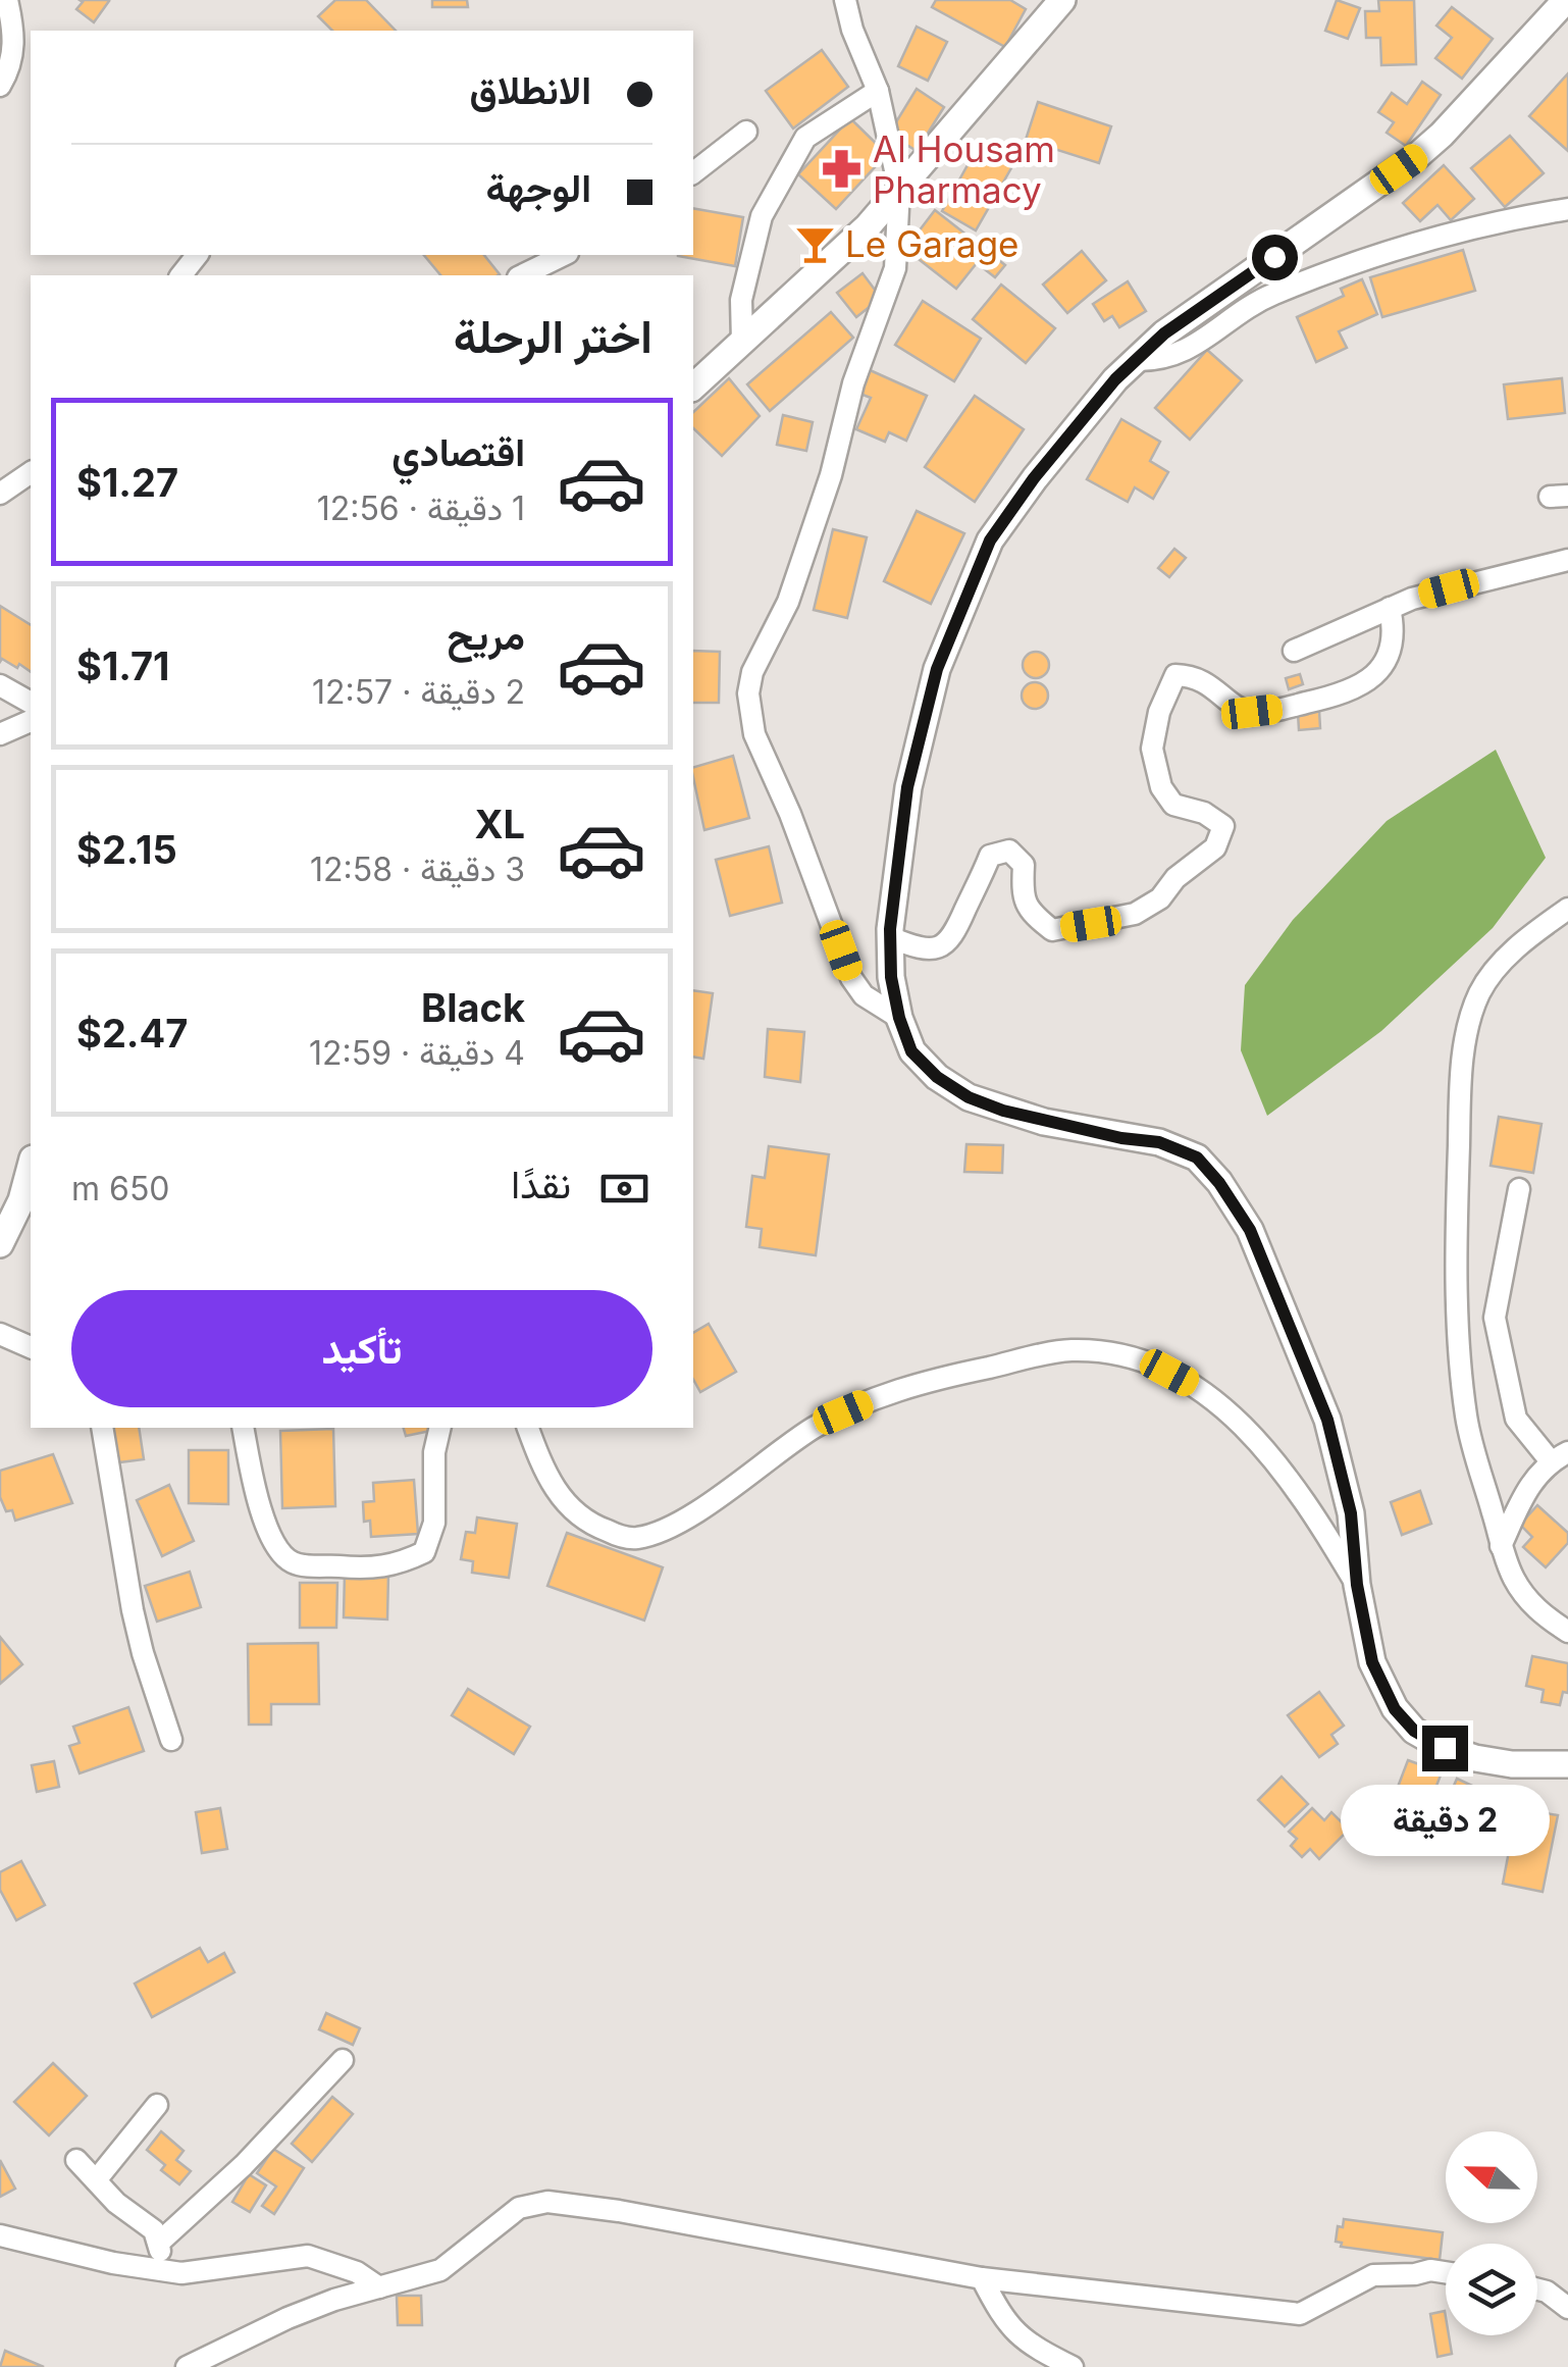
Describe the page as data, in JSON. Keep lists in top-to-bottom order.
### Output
{
  "places": {
    "pharmacy": ["Al Housam Pharmacy"],
    "bar": ["Le Garage"]
  },
  "north": "left",
  "page": {
    "banner": ["الانطلاق", "الوجهة"],
    "heading": "اختر الرحلة",
    "list": [
      {
        "name": "اقتصادي",
        "note": "1 دقيقة · 12:56",
        "value": "$1.27"
      },
      {
        "name": "مريح",
        "note": "2 دقيقة · 12:57",
        "value": "$1.71"
      },
      {
        "name": "XL",
        "note": "3 دقيقة · 12:58",
        "value": "$2.15"
      },
      {
        "name": "Black",
        "note": "4 دقيقة · 12:59",
        "value": "$2.47"
      }
    ],
    "pay": ["نقدًا", "650 m"],
    "buttons": "تأكيد",
    "bubble": "2 دقيقة"
  }
}
